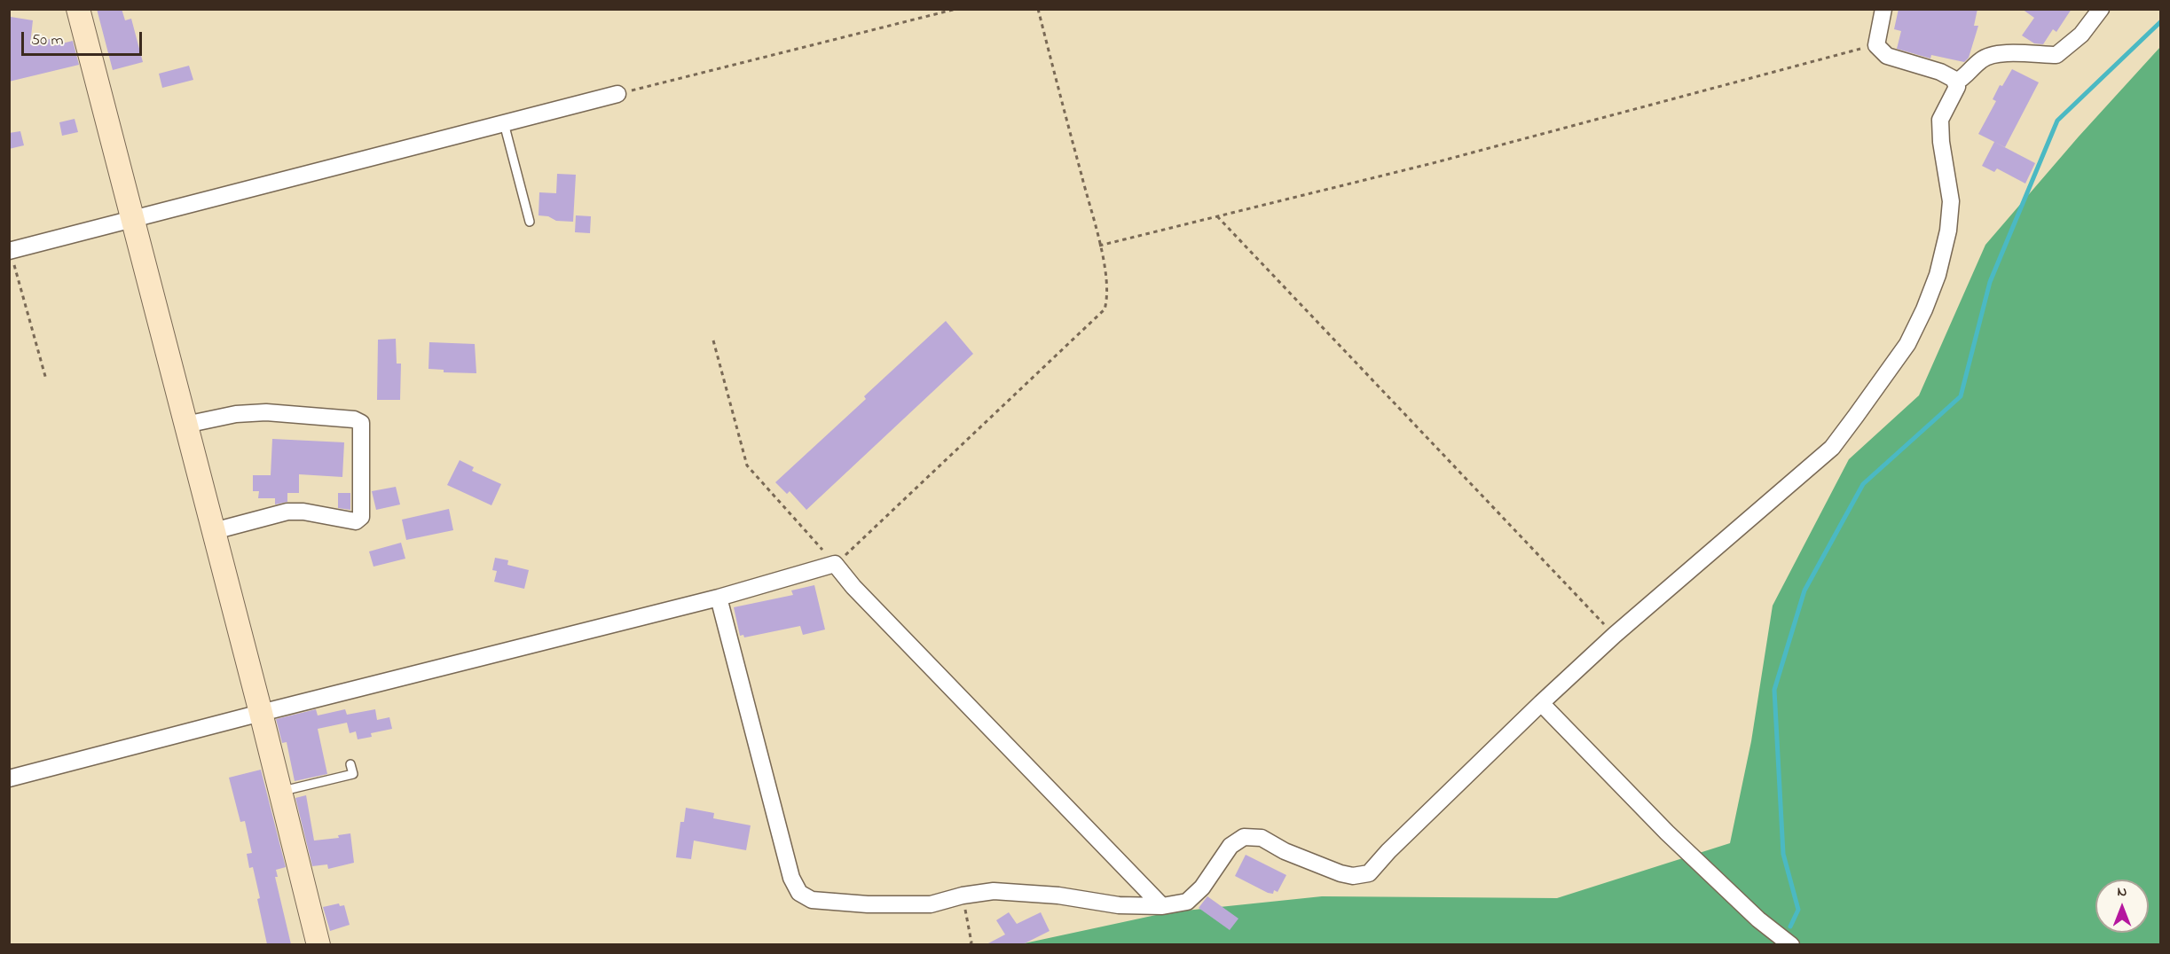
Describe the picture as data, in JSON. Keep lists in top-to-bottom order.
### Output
{
  "scale_bar": "50 m",
  "north": "top"
}
